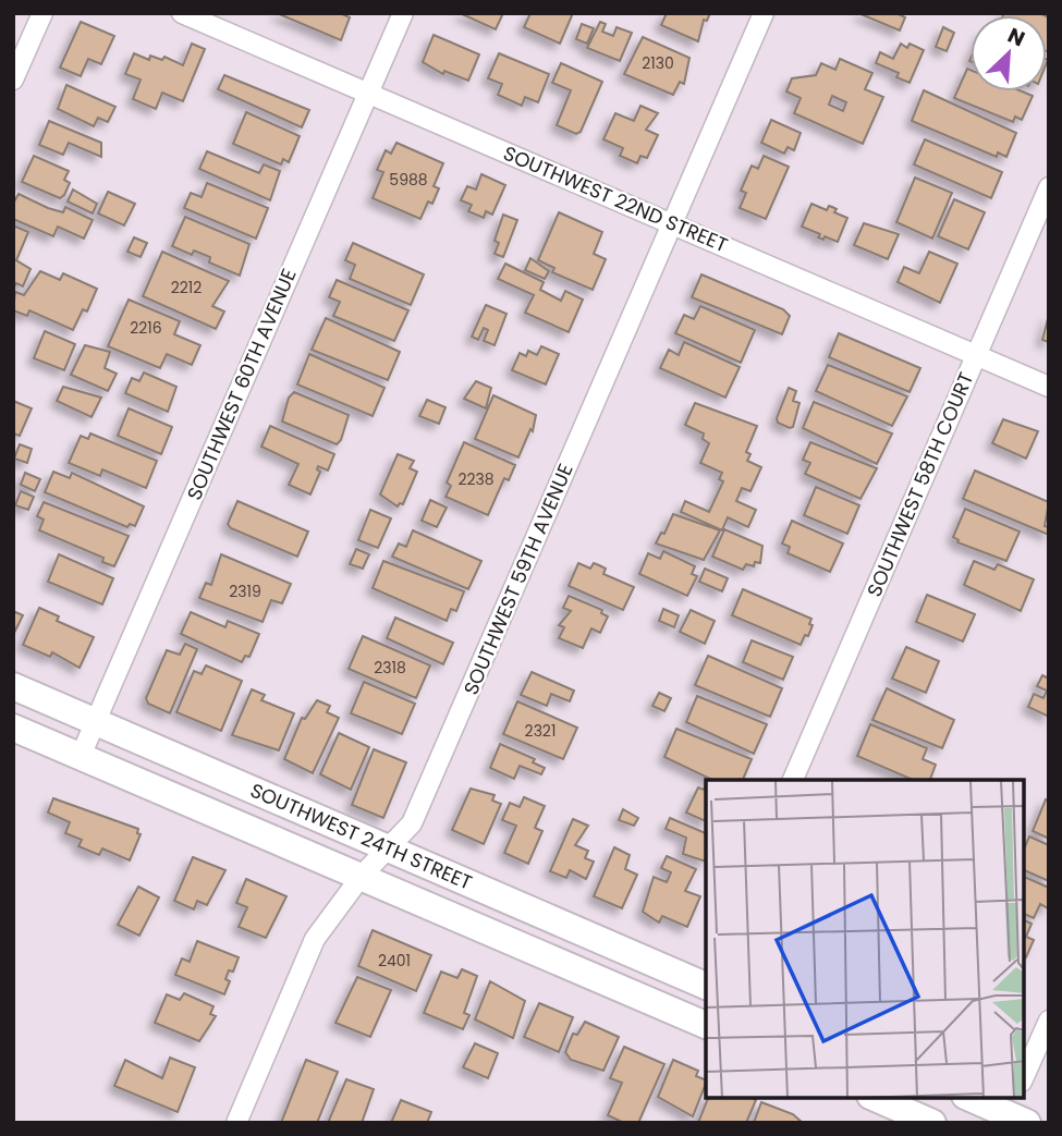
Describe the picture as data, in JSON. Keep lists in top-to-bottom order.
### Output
{
  "streets": {
    "main road": ["SOUTHWEST 24TH STREET"],
    "street": [
      "SOUTHWEST 22ND STREET",
      "SOUTHWEST 60TH AVENUE",
      "SOUTHWEST 58TH COURT",
      "SOUTHWEST 59TH AVENUE"
    ]
  },
  "crossings": [
    ["SOUTHWEST 22ND STREET", "SOUTHWEST 60TH AVENUE"],
    ["SOUTHWEST 22ND STREET", "SOUTHWEST 58TH COURT"],
    ["SOUTHWEST 22ND STREET", "SOUTHWEST 59TH AVENUE"],
    ["SOUTHWEST 60TH AVENUE", "SOUTHWEST 24TH STREET"],
    ["SOUTHWEST 59TH AVENUE", "SOUTHWEST 24TH STREET"]
  ],
  "house_numbers": [
    "2130",
    "5988",
    "2212",
    "2216",
    "2238",
    "2319",
    "2318",
    "2321",
    "2401"
  ],
  "north": "top right"
}
